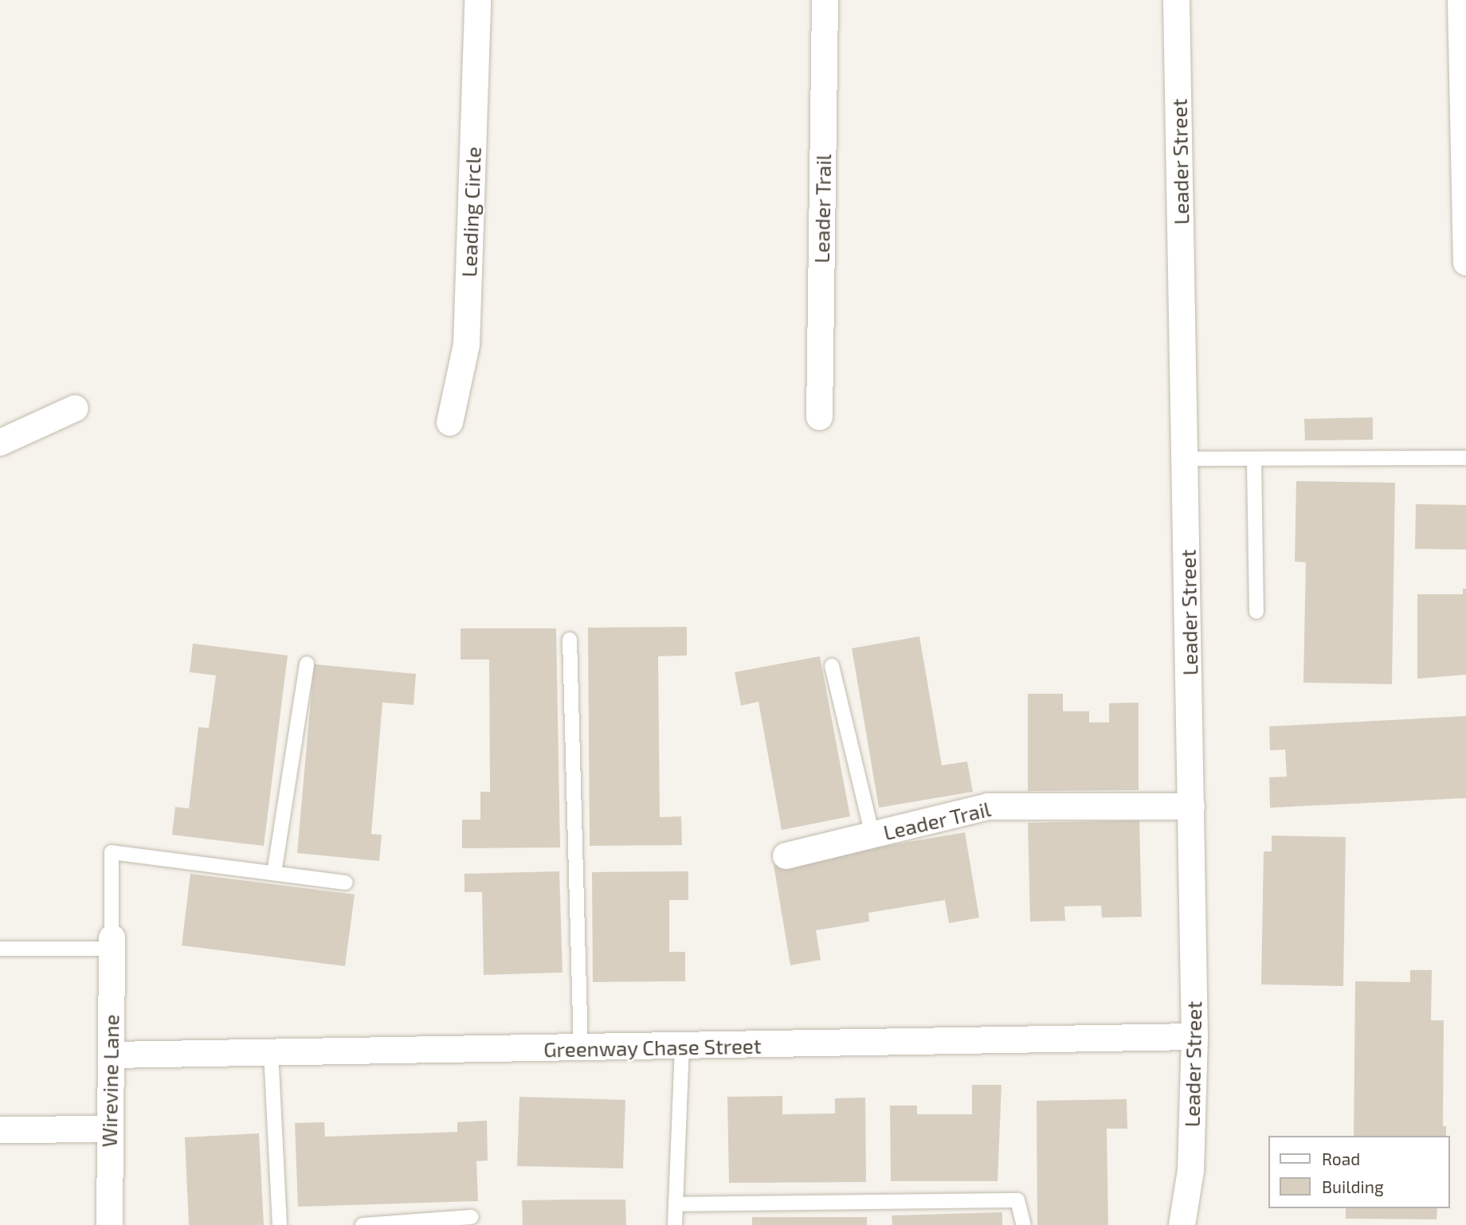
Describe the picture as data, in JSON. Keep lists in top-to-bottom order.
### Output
{
  "streets": {
    "street": [
      "Leader Street",
      "Leader Trail",
      "Leading Circle",
      "Greenway Chase Street",
      "Wirevine Lane"
    ]
  },
  "crossings": [
    ["Leader Street", "Leader Trail"],
    ["Leader Street", "Greenway Chase Street"],
    ["Greenway Chase Street", "Wirevine Lane"]
  ],
  "legend": ["Road", "Building"]
}
